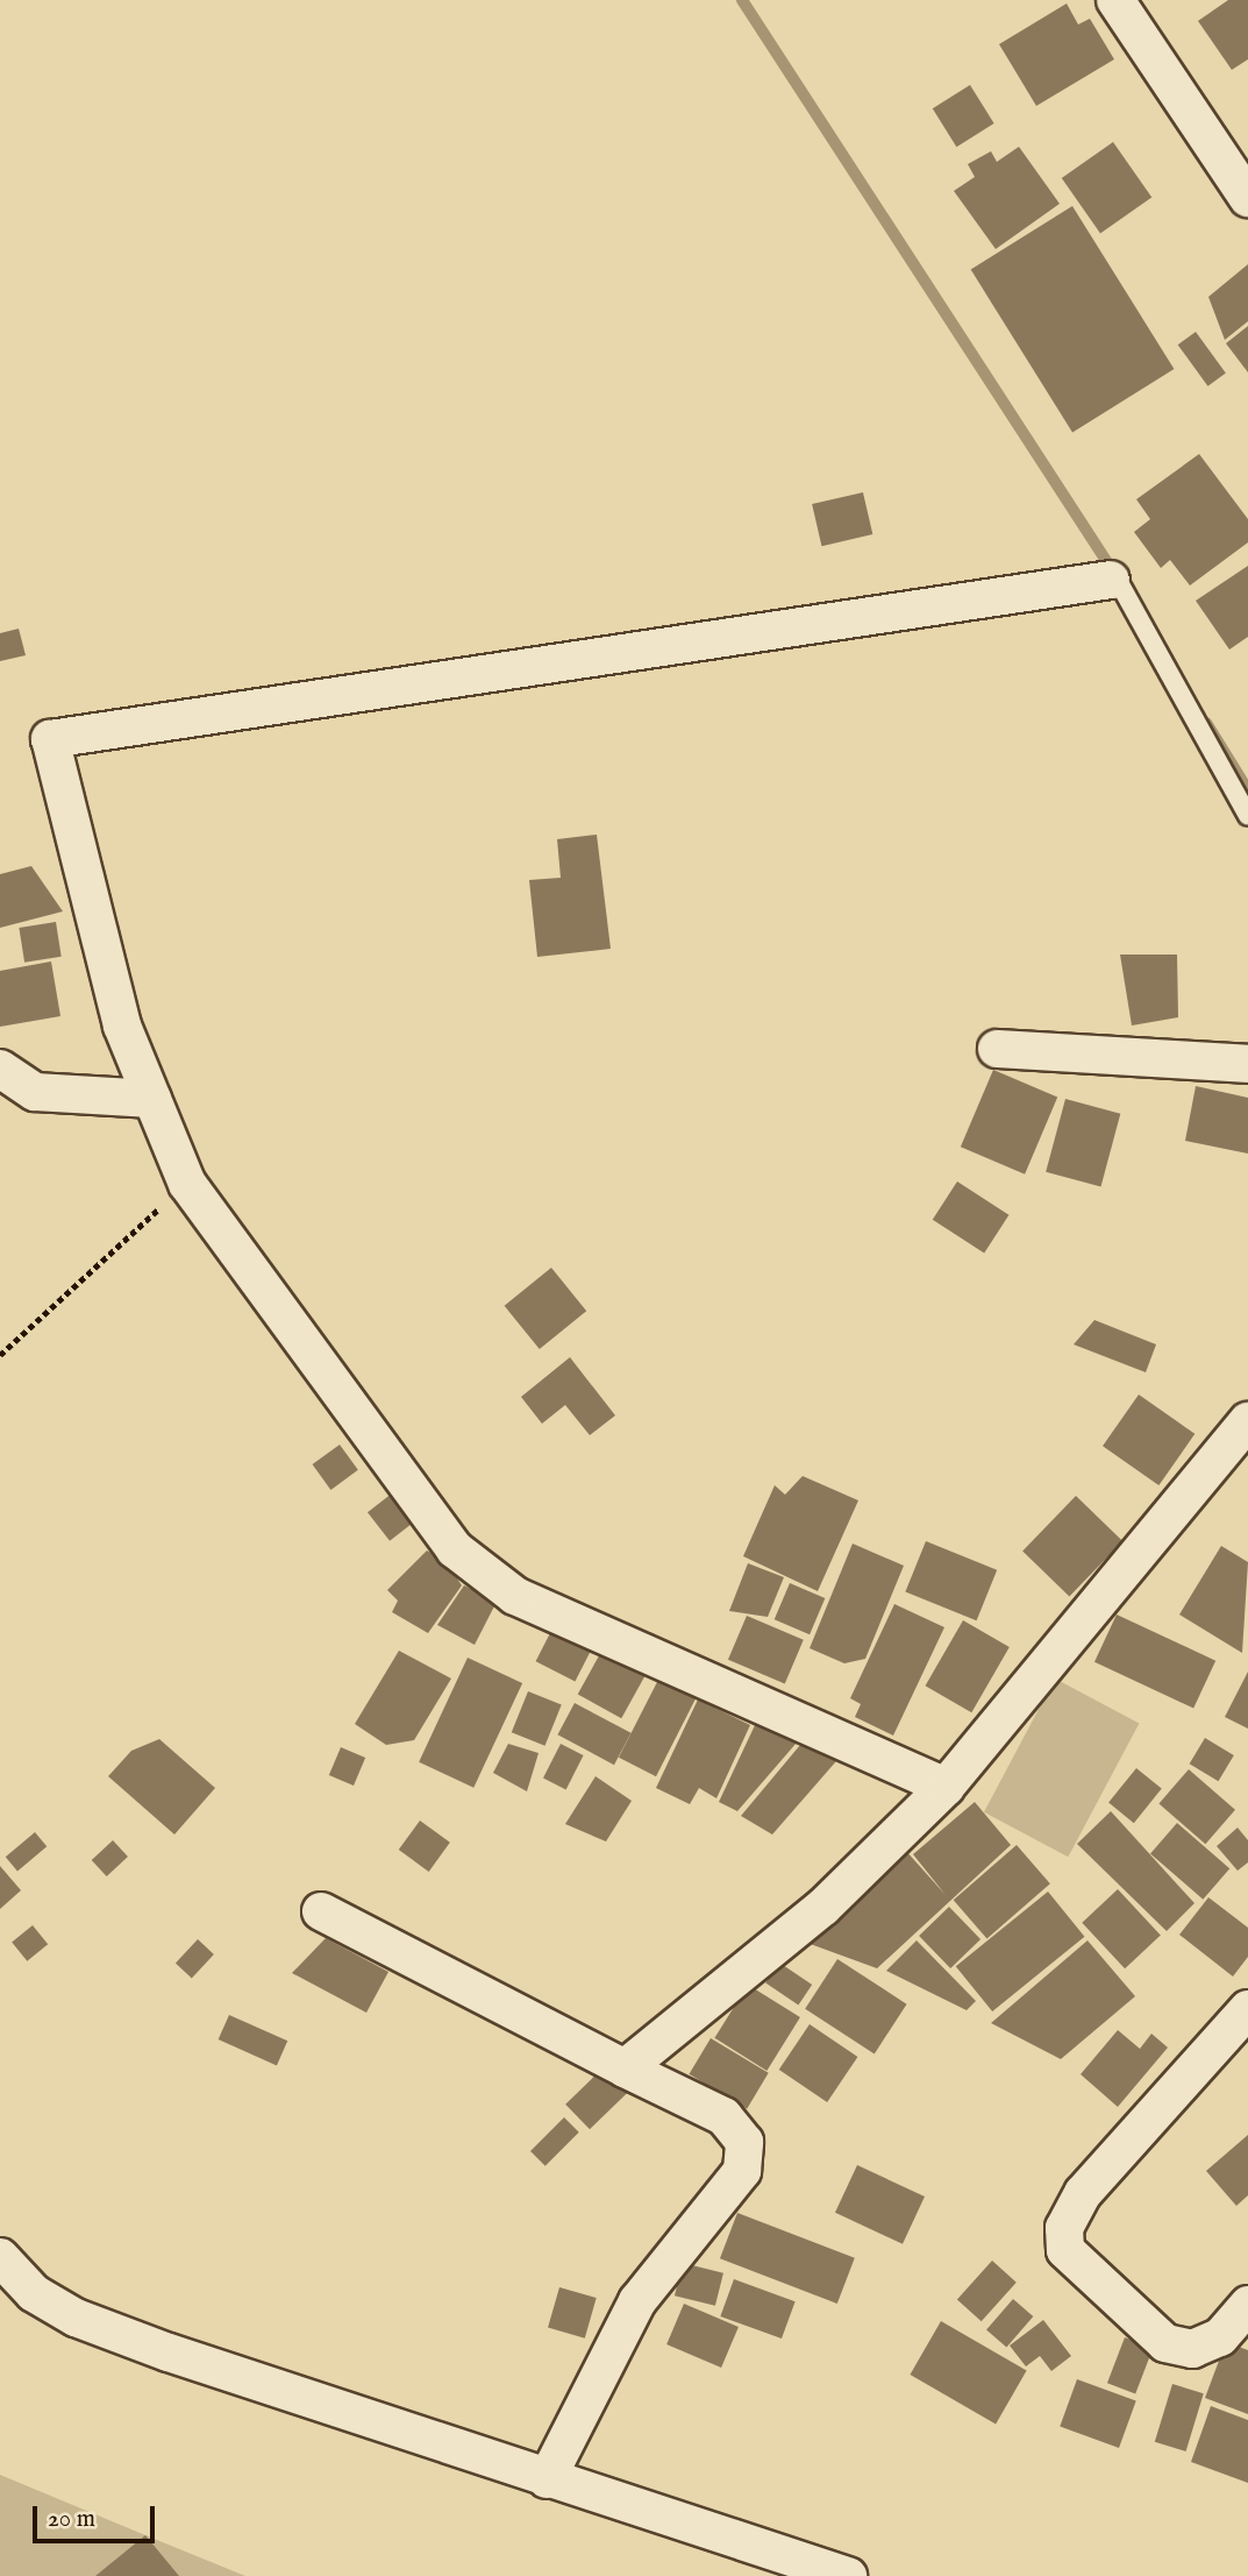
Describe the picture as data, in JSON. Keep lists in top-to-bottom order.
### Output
{
  "scale_bar": "20 m"
}
